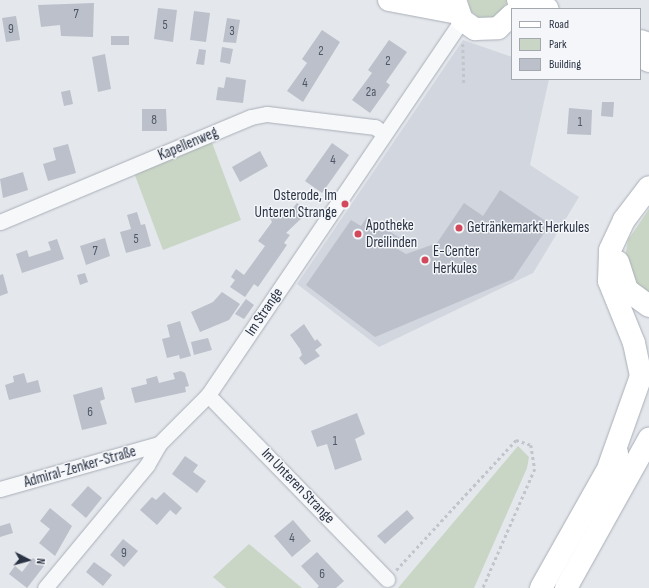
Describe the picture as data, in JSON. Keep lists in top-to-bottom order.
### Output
{
  "streets": {
    "street": [
      "Kapellenweg",
      "Im Strange",
      "Admiral-Zenker-Straße",
      "Im Unteren Strange"
    ]
  },
  "crossings": [
    ["Kapellenweg", "Im Strange"],
    ["Im Strange", "Admiral-Zenker-Straße"],
    ["Im Strange", "Im Unteren Strange"]
  ],
  "places": [
    "Osterode, Im Unteren Strange",
    "Getränkemarkt Herkules",
    "Apotheke Dreilinden",
    "E-Center Herkules"
  ],
  "house_numbers": [
    "7",
    "5",
    "9",
    "3",
    "2",
    "2",
    "4",
    "2a",
    "8",
    "1",
    "4",
    "5",
    "7",
    "6",
    "1",
    "4",
    "9",
    "6"
  ],
  "legend": ["Road", "Park", "Building"],
  "north": "right"
}
